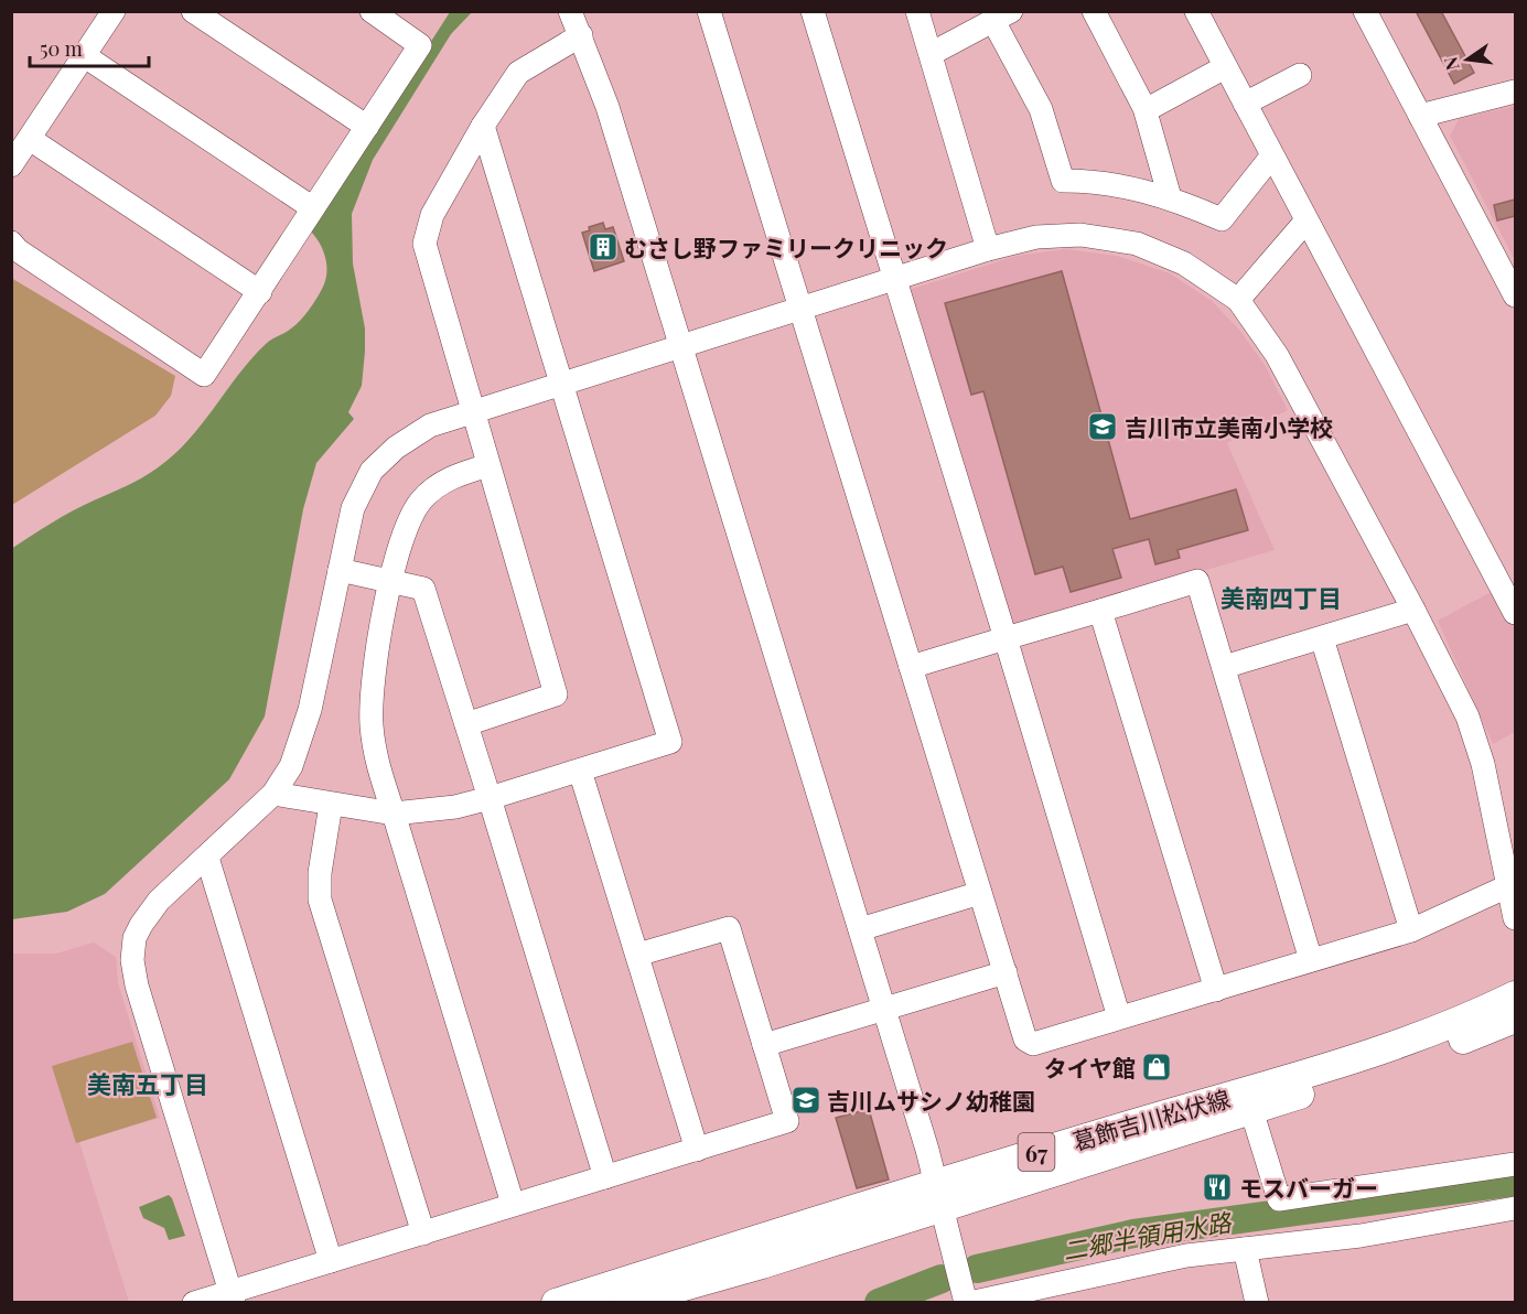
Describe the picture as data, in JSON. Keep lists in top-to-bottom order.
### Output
{
  "streets": {
    "main road": ["葛飾吉川松伏線", "67"]
  },
  "districts": ["美南四丁目", "美南五丁目"],
  "water": ["二郷半領用水路"],
  "places": {
    "building": ["むさし野ファミリークリニック"],
    "school or university": ["吉川市立美南小学校", "吉川ムサシノ幼稚園"],
    "shop": ["タイヤ館"],
    "restaurant": ["モスバーガー"]
  },
  "scale_bar": "50 m",
  "north": "left"
}
